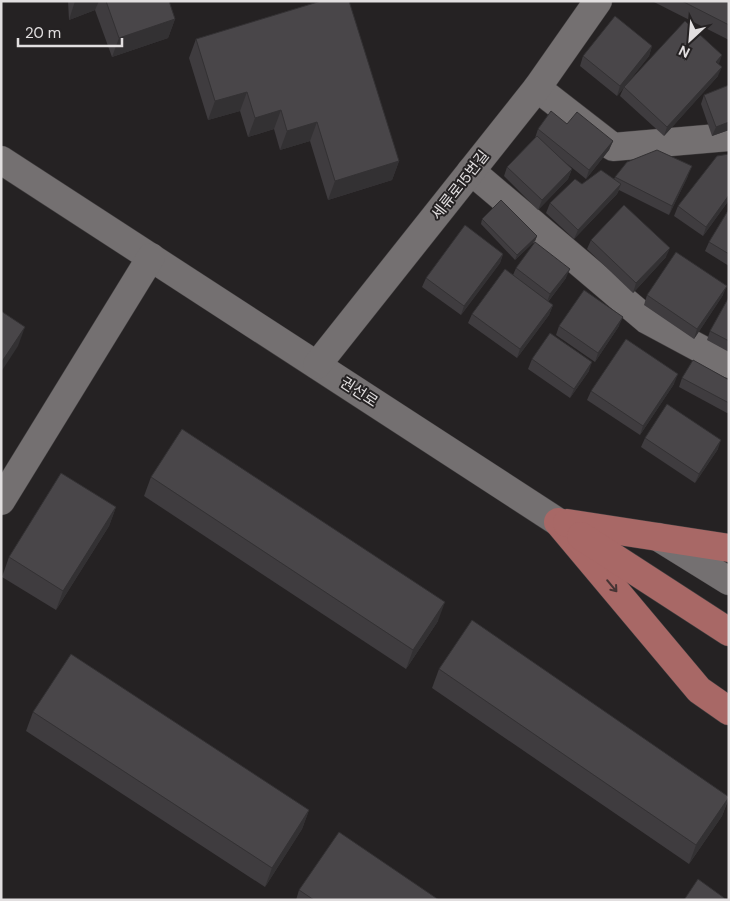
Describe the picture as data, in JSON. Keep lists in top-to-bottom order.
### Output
{
  "streets": {
    "main road": ["권선로"],
    "street": ["세류로15번길"]
  },
  "crossings": [
    ["세류로15번길", "권선로"]
  ],
  "scale_bar": "20 m",
  "north": "bottom left"
}
